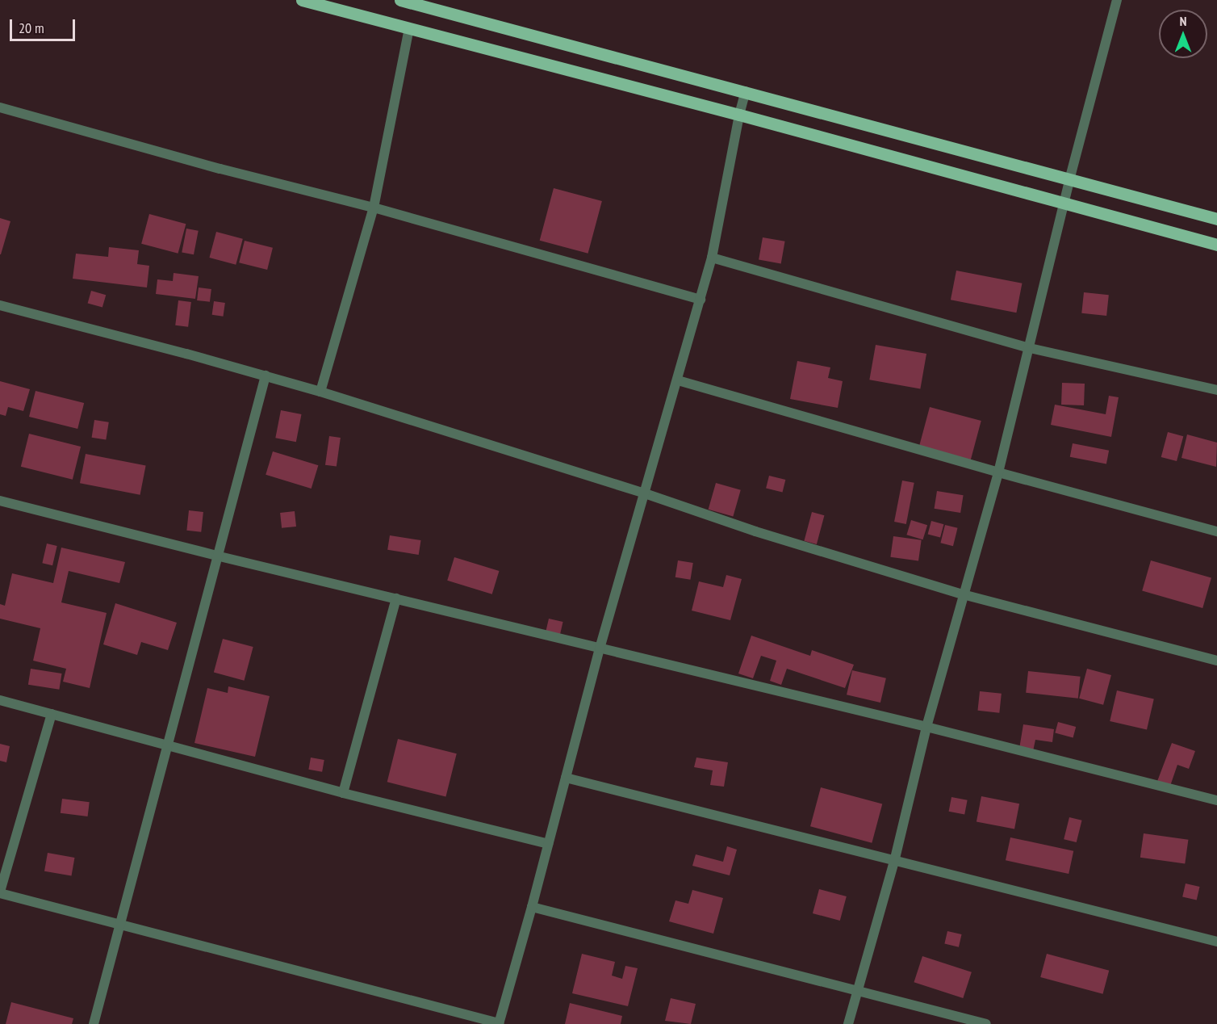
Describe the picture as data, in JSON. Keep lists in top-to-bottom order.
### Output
{
  "scale_bar": "20 m",
  "north": "top"
}
